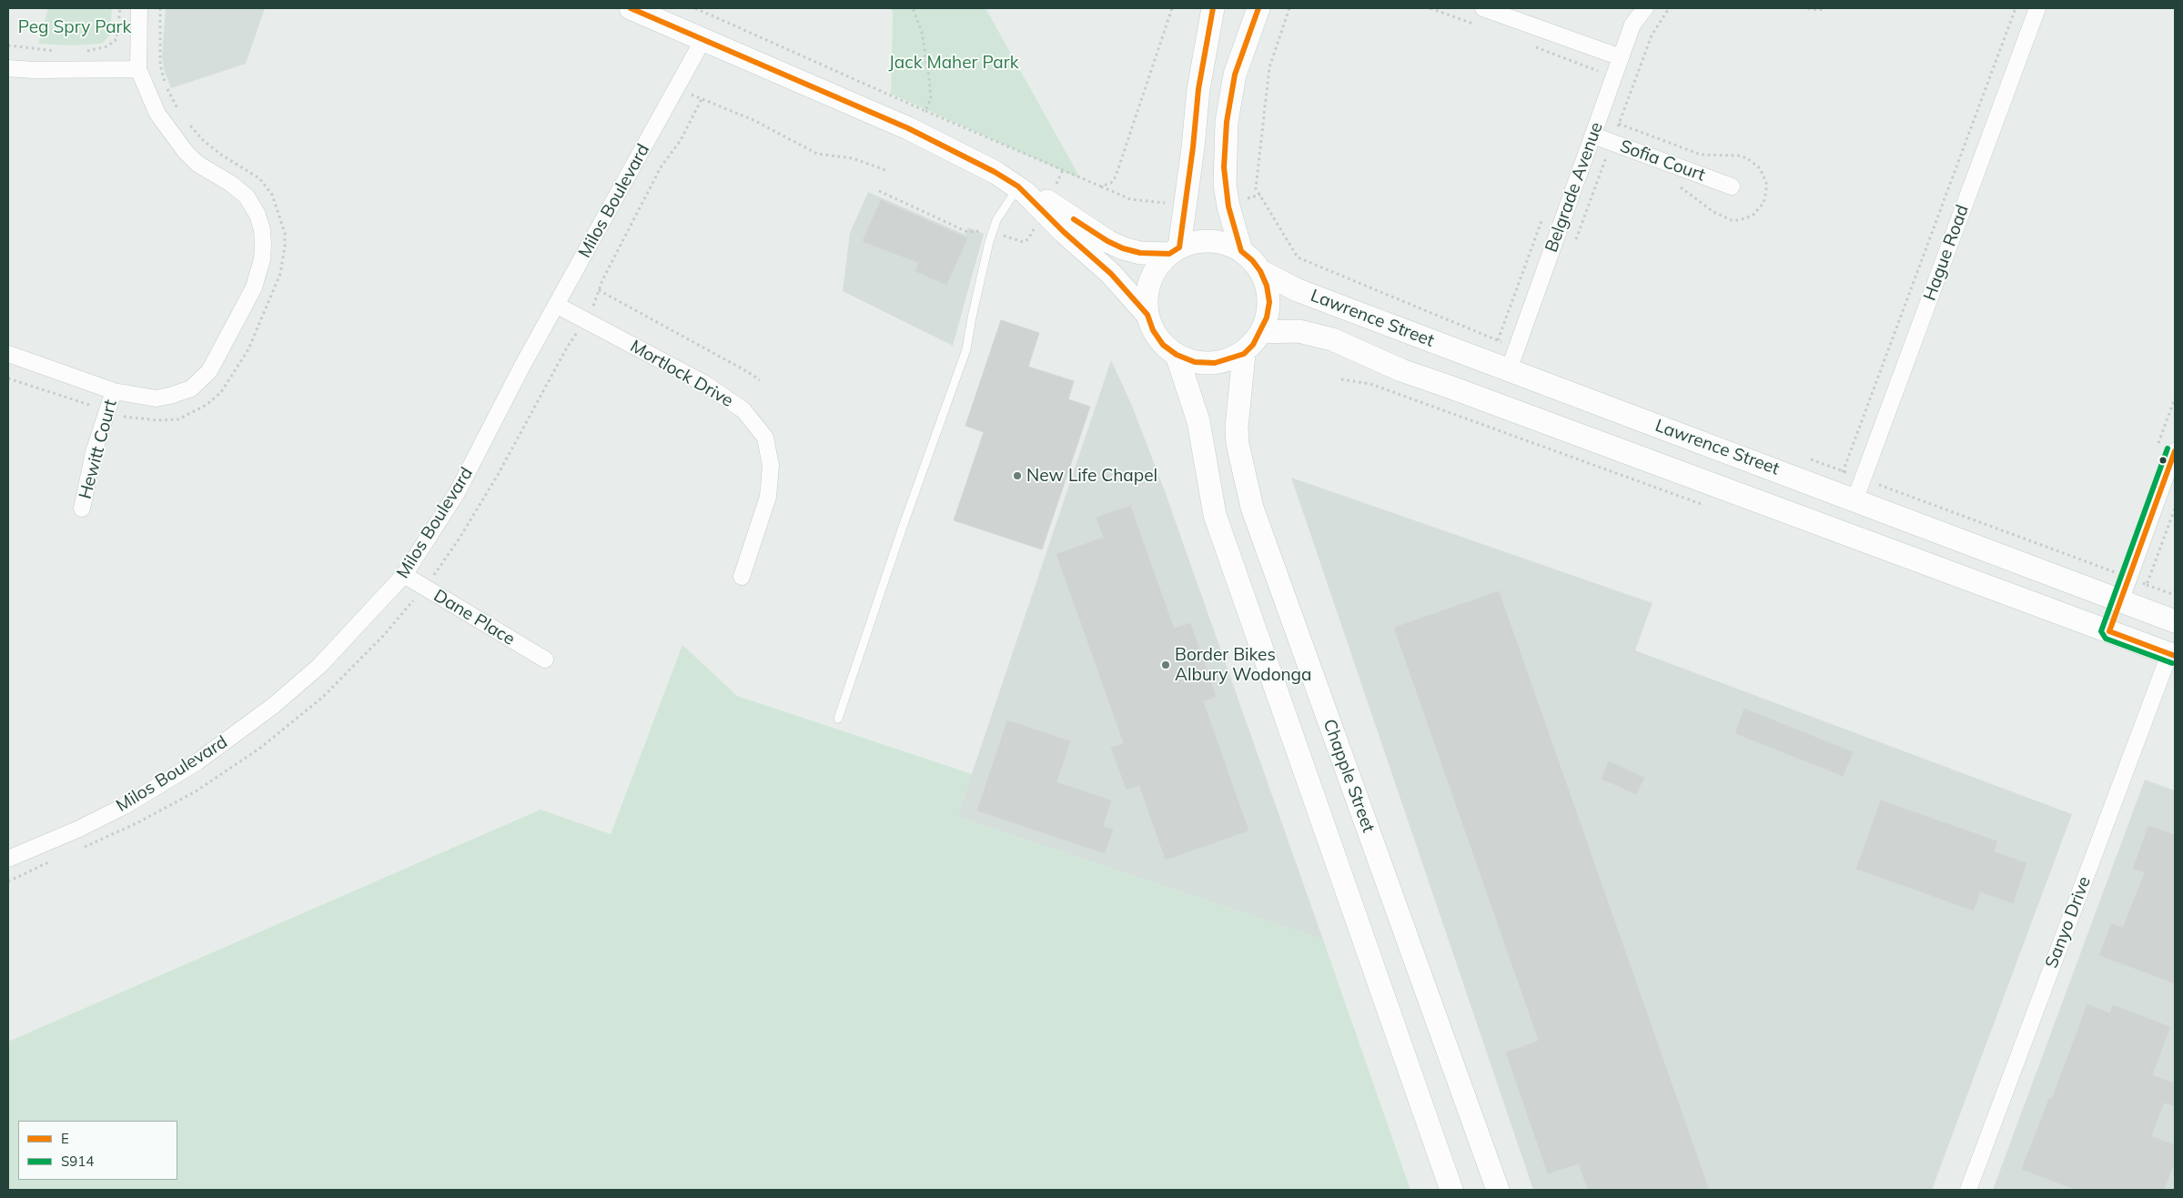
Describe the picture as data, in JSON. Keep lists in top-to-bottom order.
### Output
{
  "streets": {
    "street": [
      "Sofia Court",
      "Belgrade Avenue",
      "Milos Boulevard",
      "Hague Road",
      "Lawrence Street",
      "Mortlock Drive",
      "Hewitt Court",
      "Dane Place",
      "Chapple Street",
      "Sanyo Drive"
    ]
  },
  "crossings": [
    ["Sofia Court", "Belgrade Avenue"],
    ["Belgrade Avenue", "Lawrence Street"],
    ["Milos Boulevard", "Mortlock Drive"],
    ["Milos Boulevard", "Dane Place"],
    ["Hague Road", "Lawrence Street"],
    ["Lawrence Street", "Chapple Street"],
    ["Lawrence Street", "Sanyo Drive"]
  ],
  "parks": ["Peg Spry Park", "Jack Maher Park"],
  "places": ["New Life Chapel", "Border Bikes Albury Wodonga"],
  "lines": ["transit line E", "transit line S914"],
  "legend": ["E", "S914"]
}
